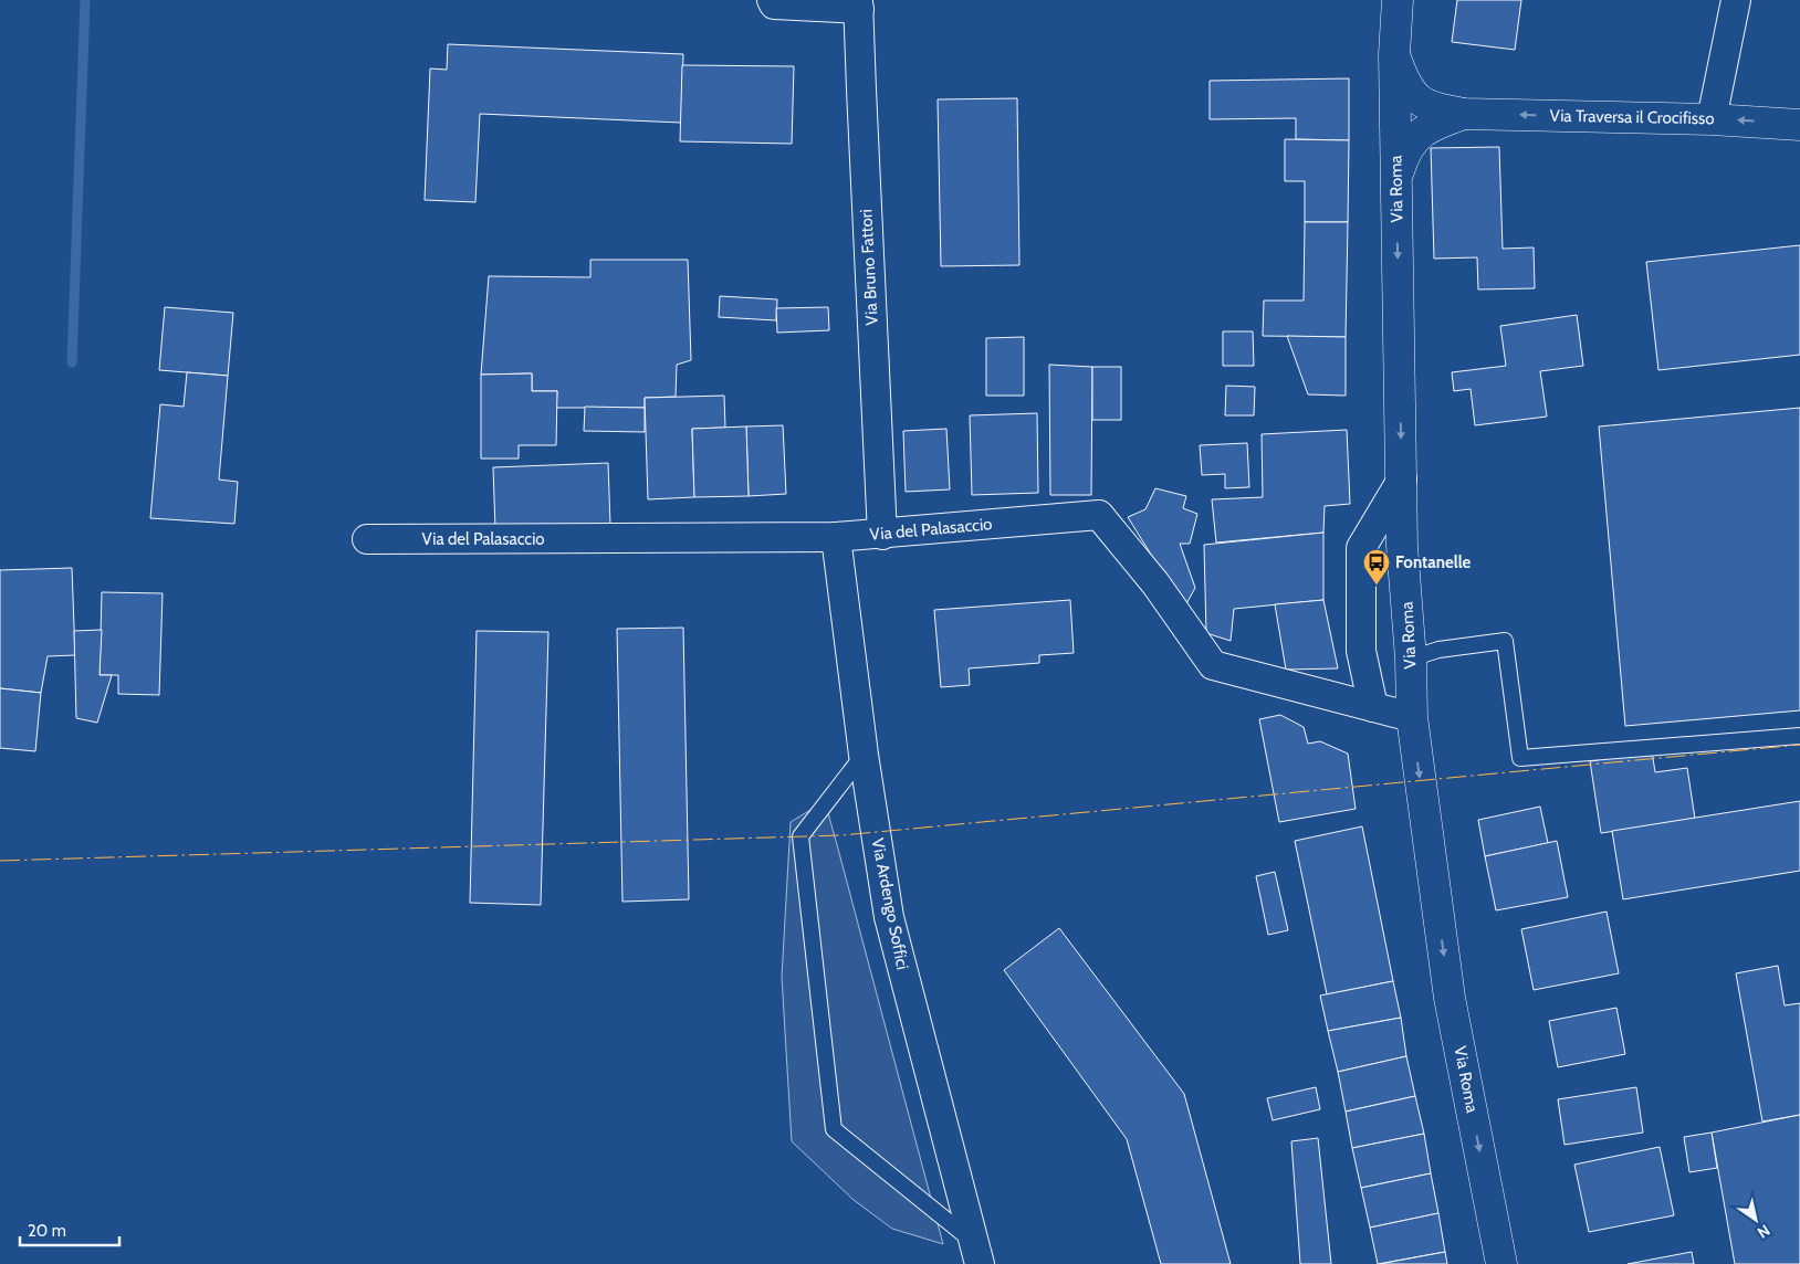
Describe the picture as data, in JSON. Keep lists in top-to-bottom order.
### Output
{
  "streets": {
    "main road": ["Via Traversa il Crocifisso", "Via Roma"],
    "street": ["Via Bruno Fattori", "Via del Palasaccio", "Via Ardengo Soffici"]
  },
  "crossings": [
    ["Via Traversa il Crocifisso", "Via Roma"],
    ["Via Roma", "Via del Palasaccio"],
    ["Via Bruno Fattori", "Via del Palasaccio"],
    ["Via del Palasaccio", "Via Ardengo Soffici"]
  ],
  "one_way": ["Via Traversa il Crocifisso", "Via Roma"],
  "places": {
    "bus stop": ["Fontanelle"]
  },
  "scale_bar": "20 m",
  "north": "bottom right"
}
